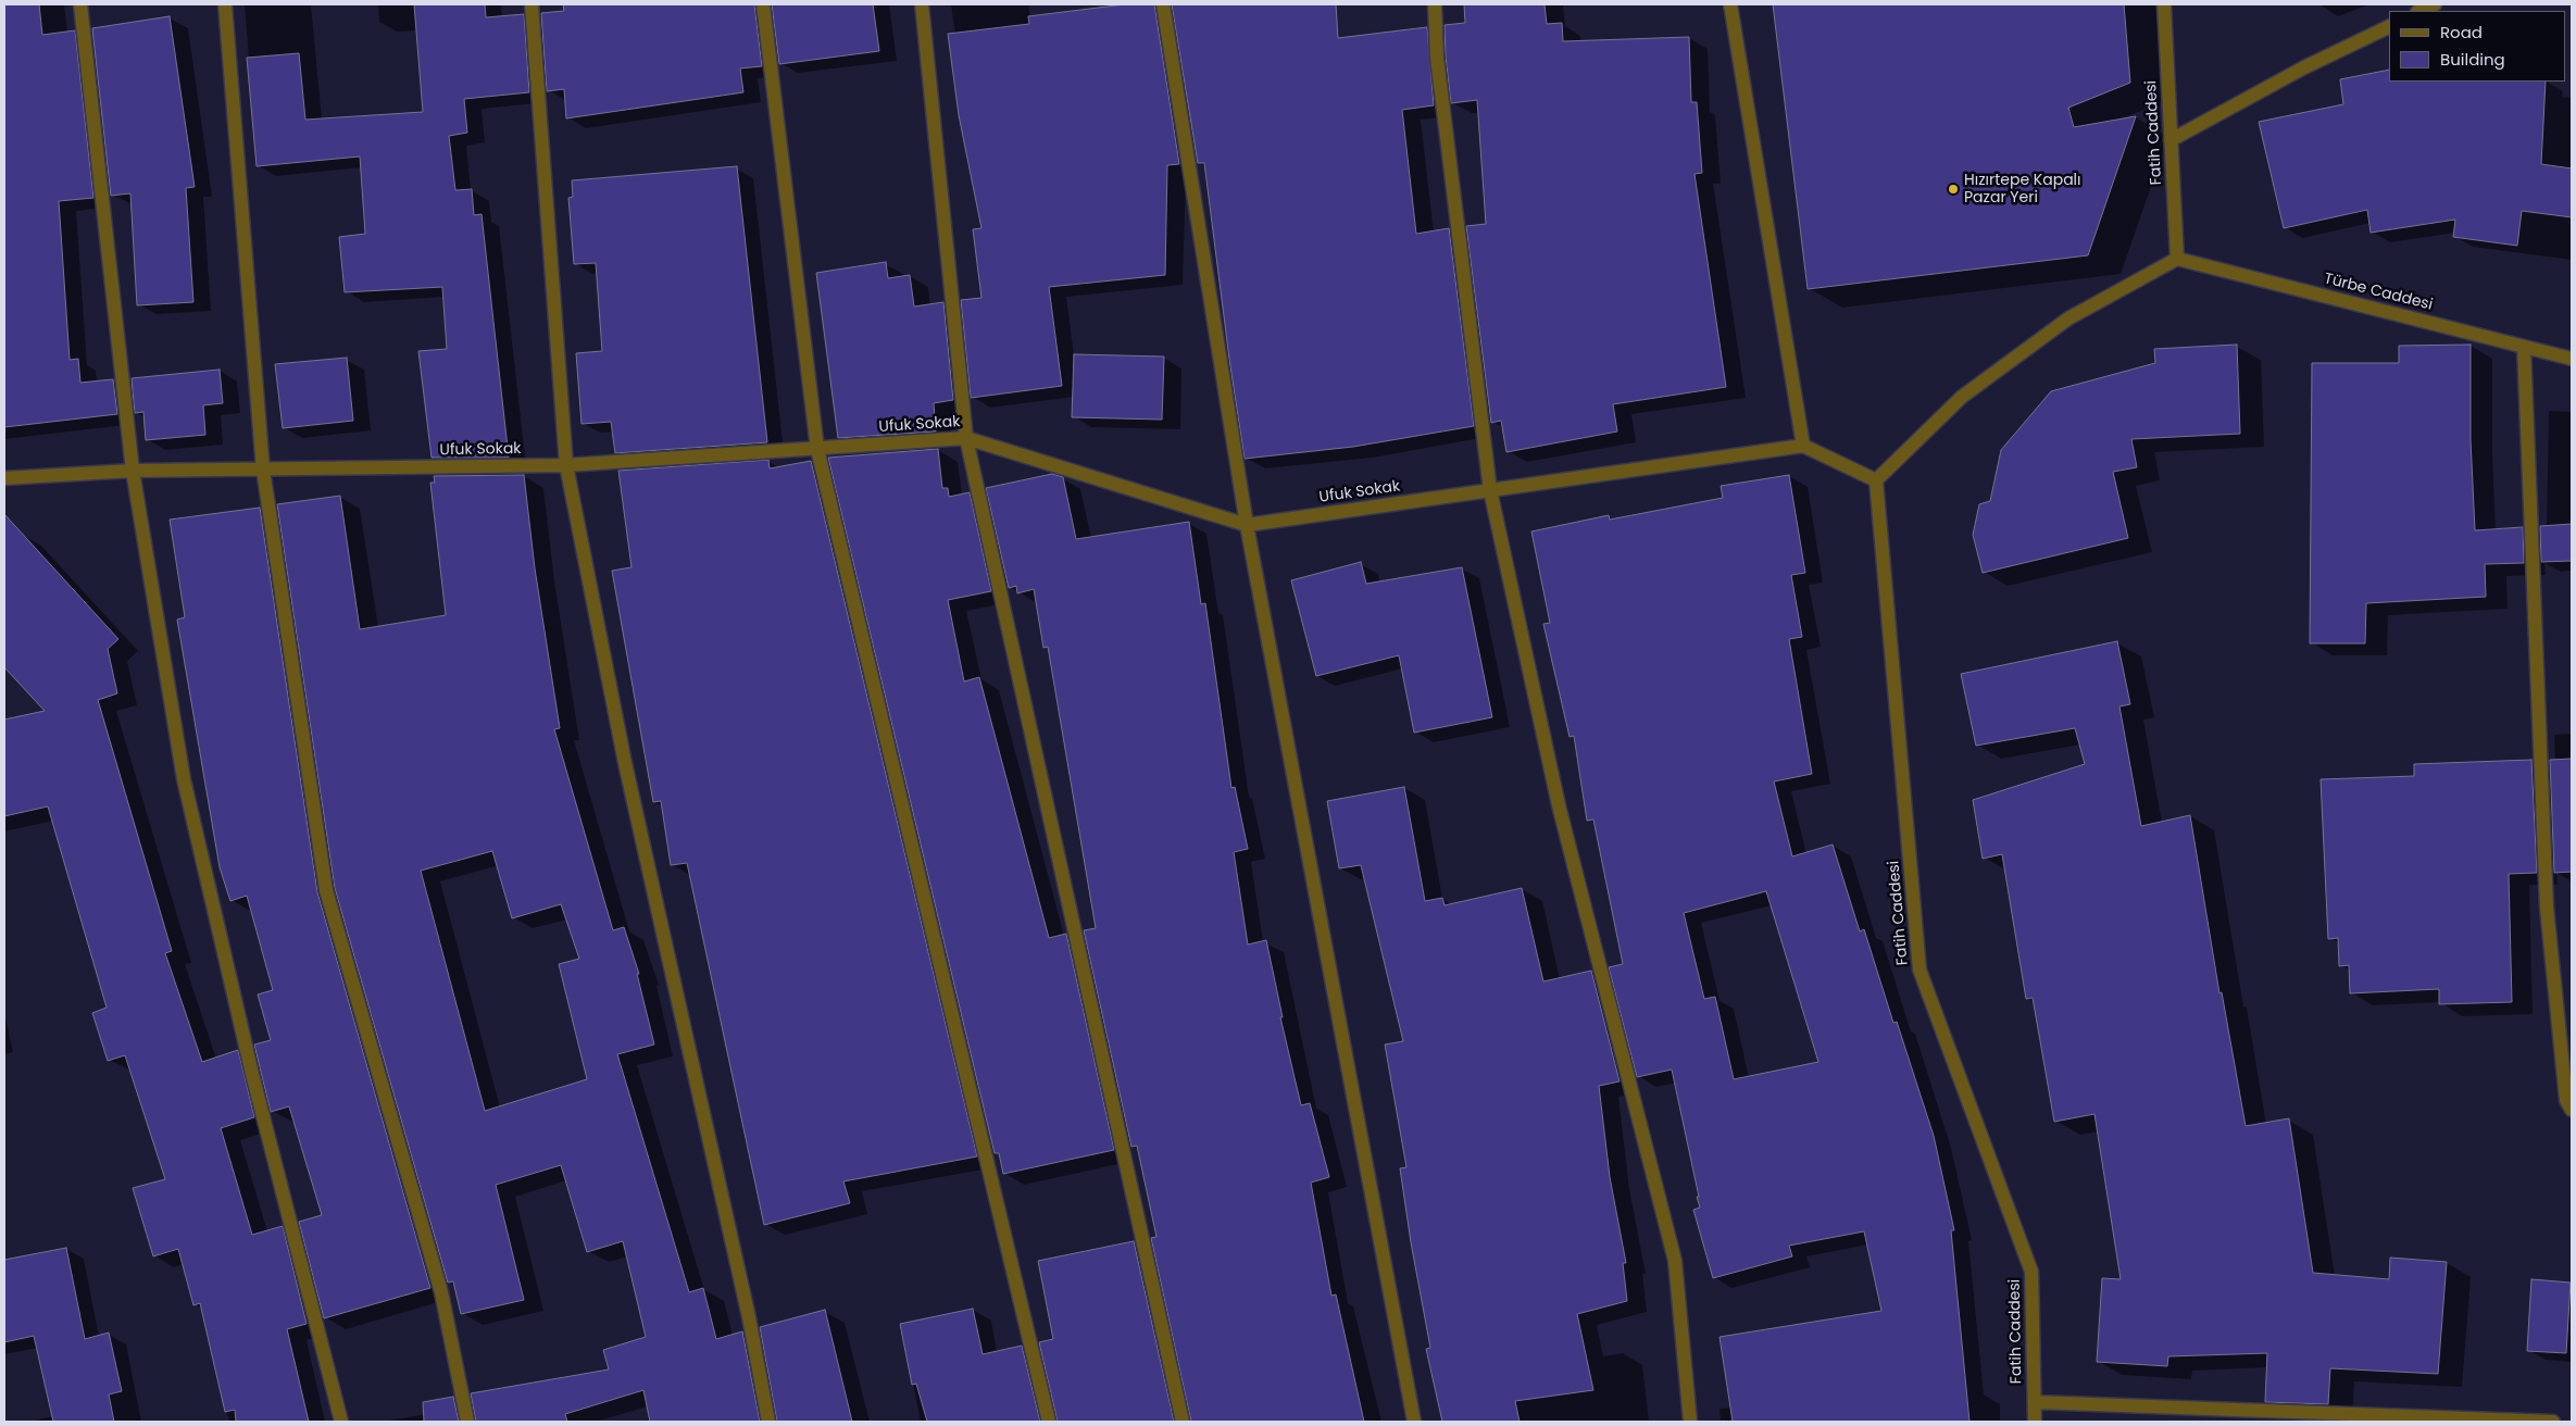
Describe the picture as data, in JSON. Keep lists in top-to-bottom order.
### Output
{
  "streets": {
    "street": ["Fatih Caddesi", "Türbe Caddesi", "Ufuk Sokak"]
  },
  "crossings": [
    ["Fatih Caddesi", "Türbe Caddesi"]
  ],
  "places": ["Hızırtepe Kapalı Pazar Yeri"],
  "legend": ["Road", "Building"]
}
